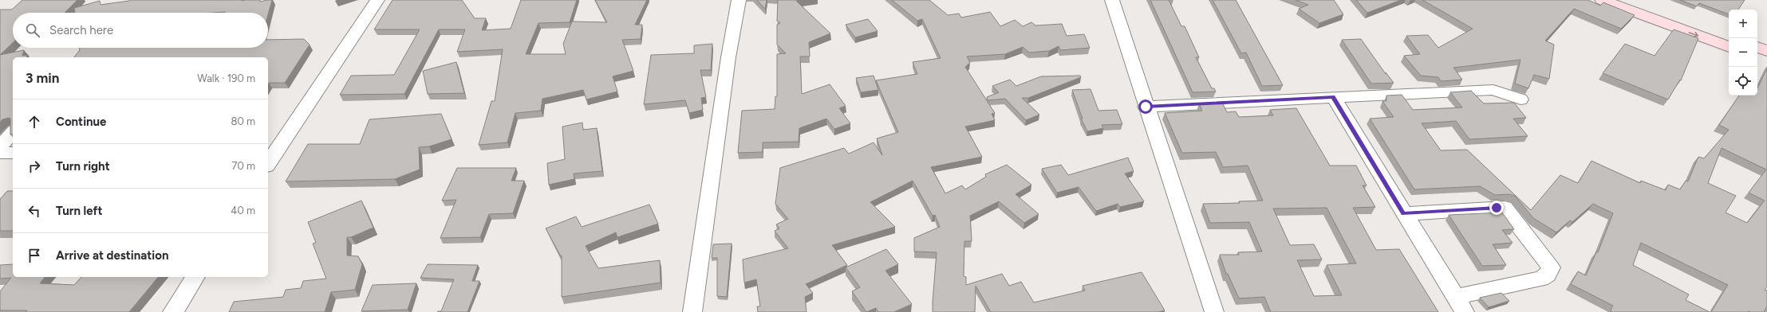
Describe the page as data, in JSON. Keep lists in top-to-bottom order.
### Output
{
  "page": {
    "map_buttons": ["+", "−"],
    "search": "Search here",
    "heading": ["3 min", "Walk · 190 m"],
    "list": [
      ["Continue", "80 m"],
      ["Turn right", "70 m"],
      ["Turn left", "40 m"],
      "Arrive at destination"
    ]
  }
}
